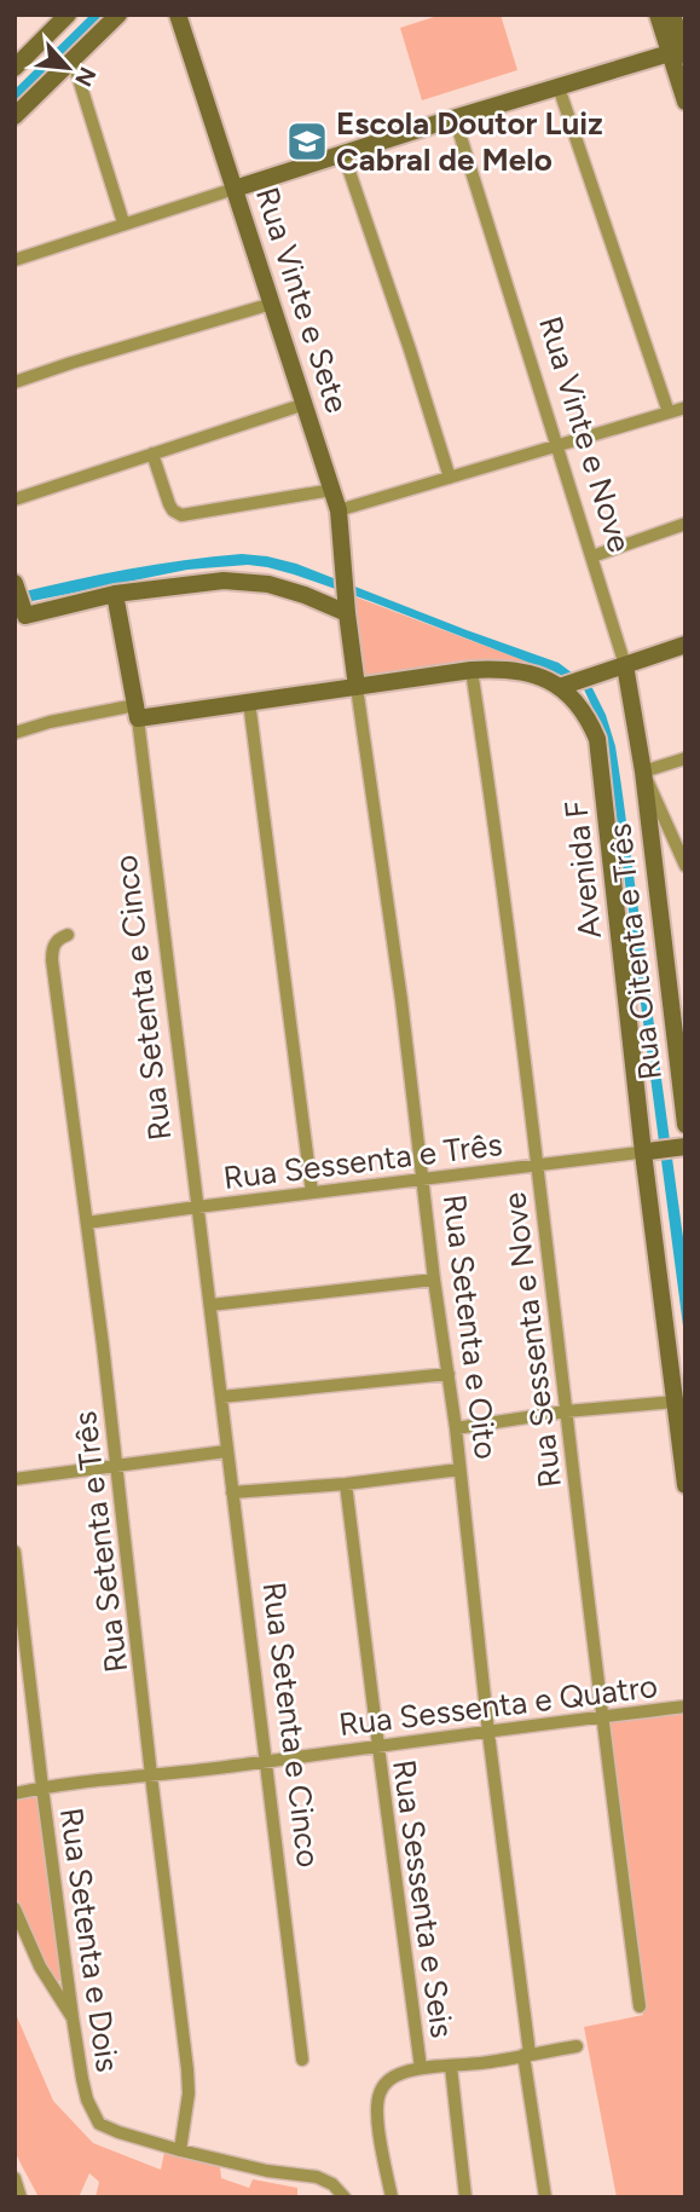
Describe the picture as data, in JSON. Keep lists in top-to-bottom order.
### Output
{
  "streets": {
    "street": [
      "Rua Vinte e Sete",
      "Rua Vinte e Nove",
      "Avenida F",
      "Rua Oitenta e Três",
      "Rua Setenta e Cinco",
      "Rua Sessenta e Três",
      "Rua Setenta e Oito",
      "Rua Sessenta e Nove",
      "Rua Setenta e Três",
      "Rua Sessenta e Quatro",
      "Rua Sessenta e Seis",
      "Rua Setenta e Dois"
    ]
  },
  "crossings": [
    ["Rua Vinte e Sete", "Rua Setenta e Oito"],
    ["Rua Vinte e Nove", "Rua Oitenta e Três"],
    ["Avenida F", "Rua Setenta e Cinco"],
    ["Avenida F", "Rua Sessenta e Três"],
    ["Avenida F", "Rua Setenta e Oito"],
    ["Avenida F", "Rua Sessenta e Nove"],
    ["Rua Setenta e Cinco", "Rua Sessenta e Três"],
    ["Rua Setenta e Cinco", "Rua Sessenta e Quatro"],
    ["Rua Sessenta e Três", "Rua Setenta e Oito"],
    ["Rua Sessenta e Três", "Rua Sessenta e Nove"],
    ["Rua Sessenta e Três", "Rua Setenta e Três"],
    ["Rua Setenta e Oito", "Rua Sessenta e Quatro"],
    ["Rua Sessenta e Nove", "Rua Sessenta e Quatro"],
    ["Rua Setenta e Três", "Rua Sessenta e Quatro"],
    ["Rua Setenta e Três", "Rua Setenta e Dois"],
    ["Rua Sessenta e Quatro", "Rua Sessenta e Seis"],
    ["Rua Sessenta e Quatro", "Rua Setenta e Dois"]
  ],
  "places": {
    "school or university": ["Escola Doutor Luiz Cabral de Melo"]
  },
  "north": "bottom right"
}
